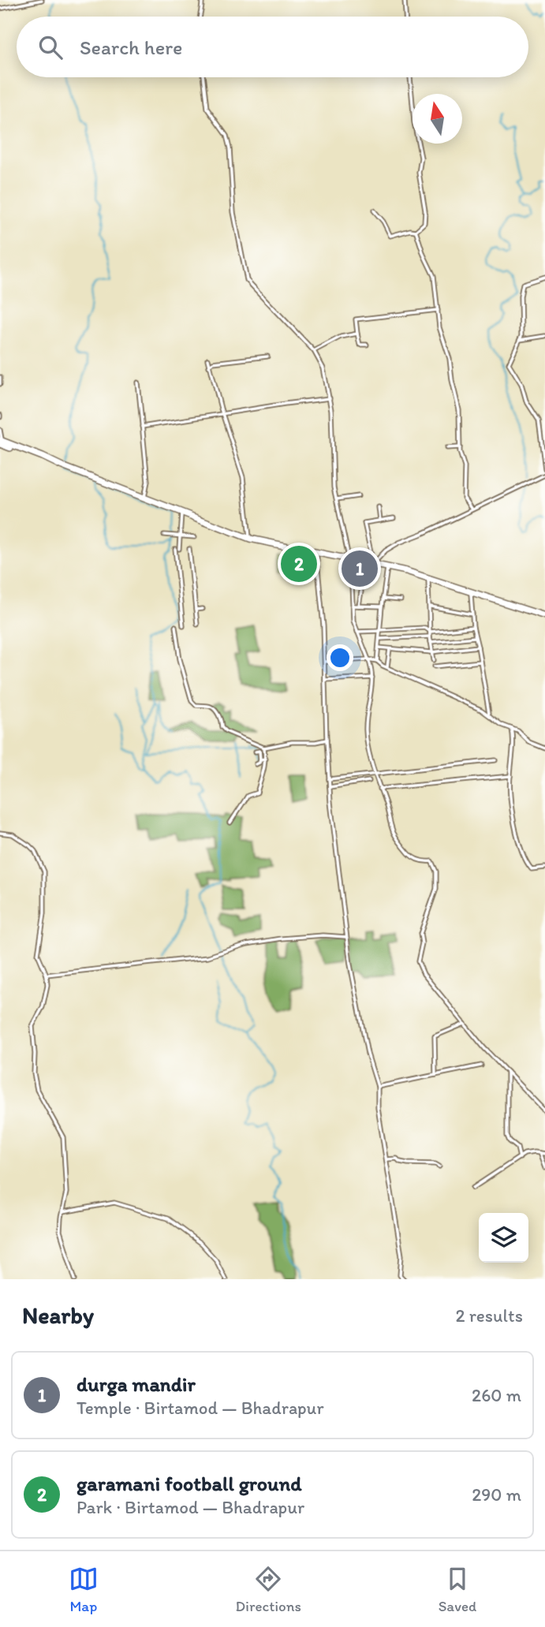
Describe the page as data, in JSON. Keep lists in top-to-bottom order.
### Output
{
  "north": "top",
  "page": {
    "search": "Search here",
    "pins": ["2", "1"],
    "heading": ["Nearby", "2 results"],
    "list": [
      {
        "mark": "1",
        "name": "durga mandir",
        "note": "Temple · Birtamod — Bhadrapur",
        "value": "260 m"
      },
      {
        "mark": "2",
        "name": "garamani football ground",
        "note": "Park · Birtamod — Bhadrapur",
        "value": "290 m"
      }
    ],
    "nav": ["Map", "Directions", "Saved"]
  }
}
